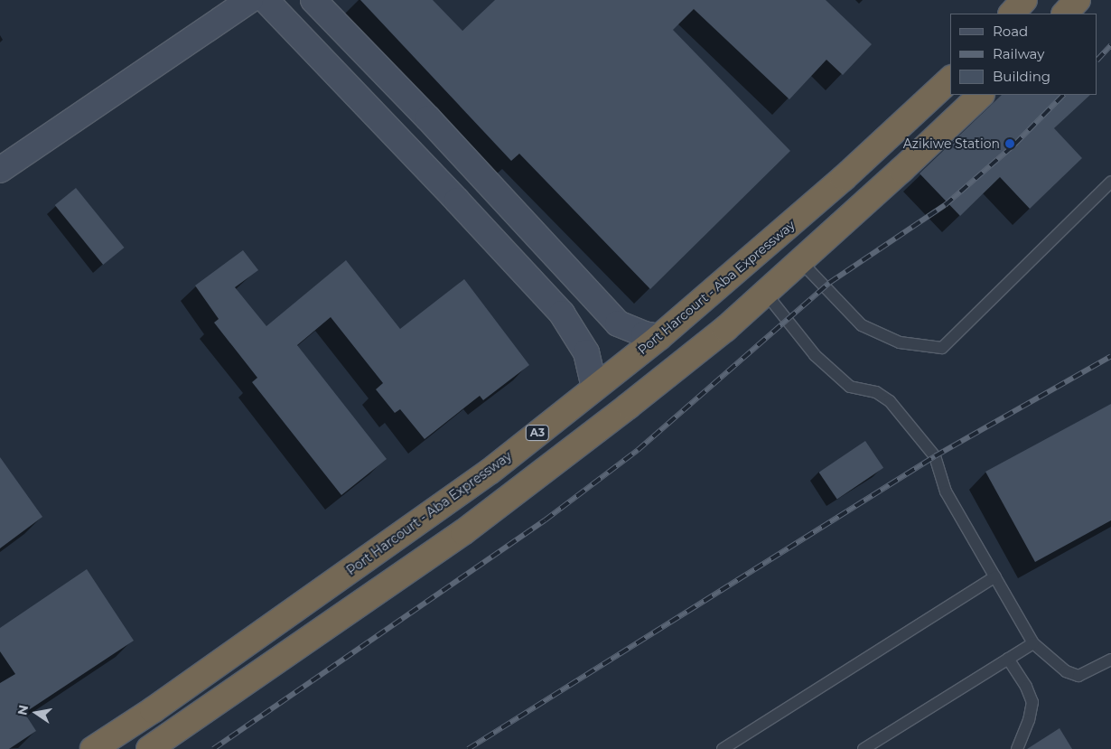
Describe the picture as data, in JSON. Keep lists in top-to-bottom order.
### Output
{
  "streets": {
    "highway": ["Port Harcourt - Aba Expressway", "A3"]
  },
  "places": ["Azikiwe Station"],
  "legend": ["Road", "Railway", "Building"],
  "north": "left"
}
